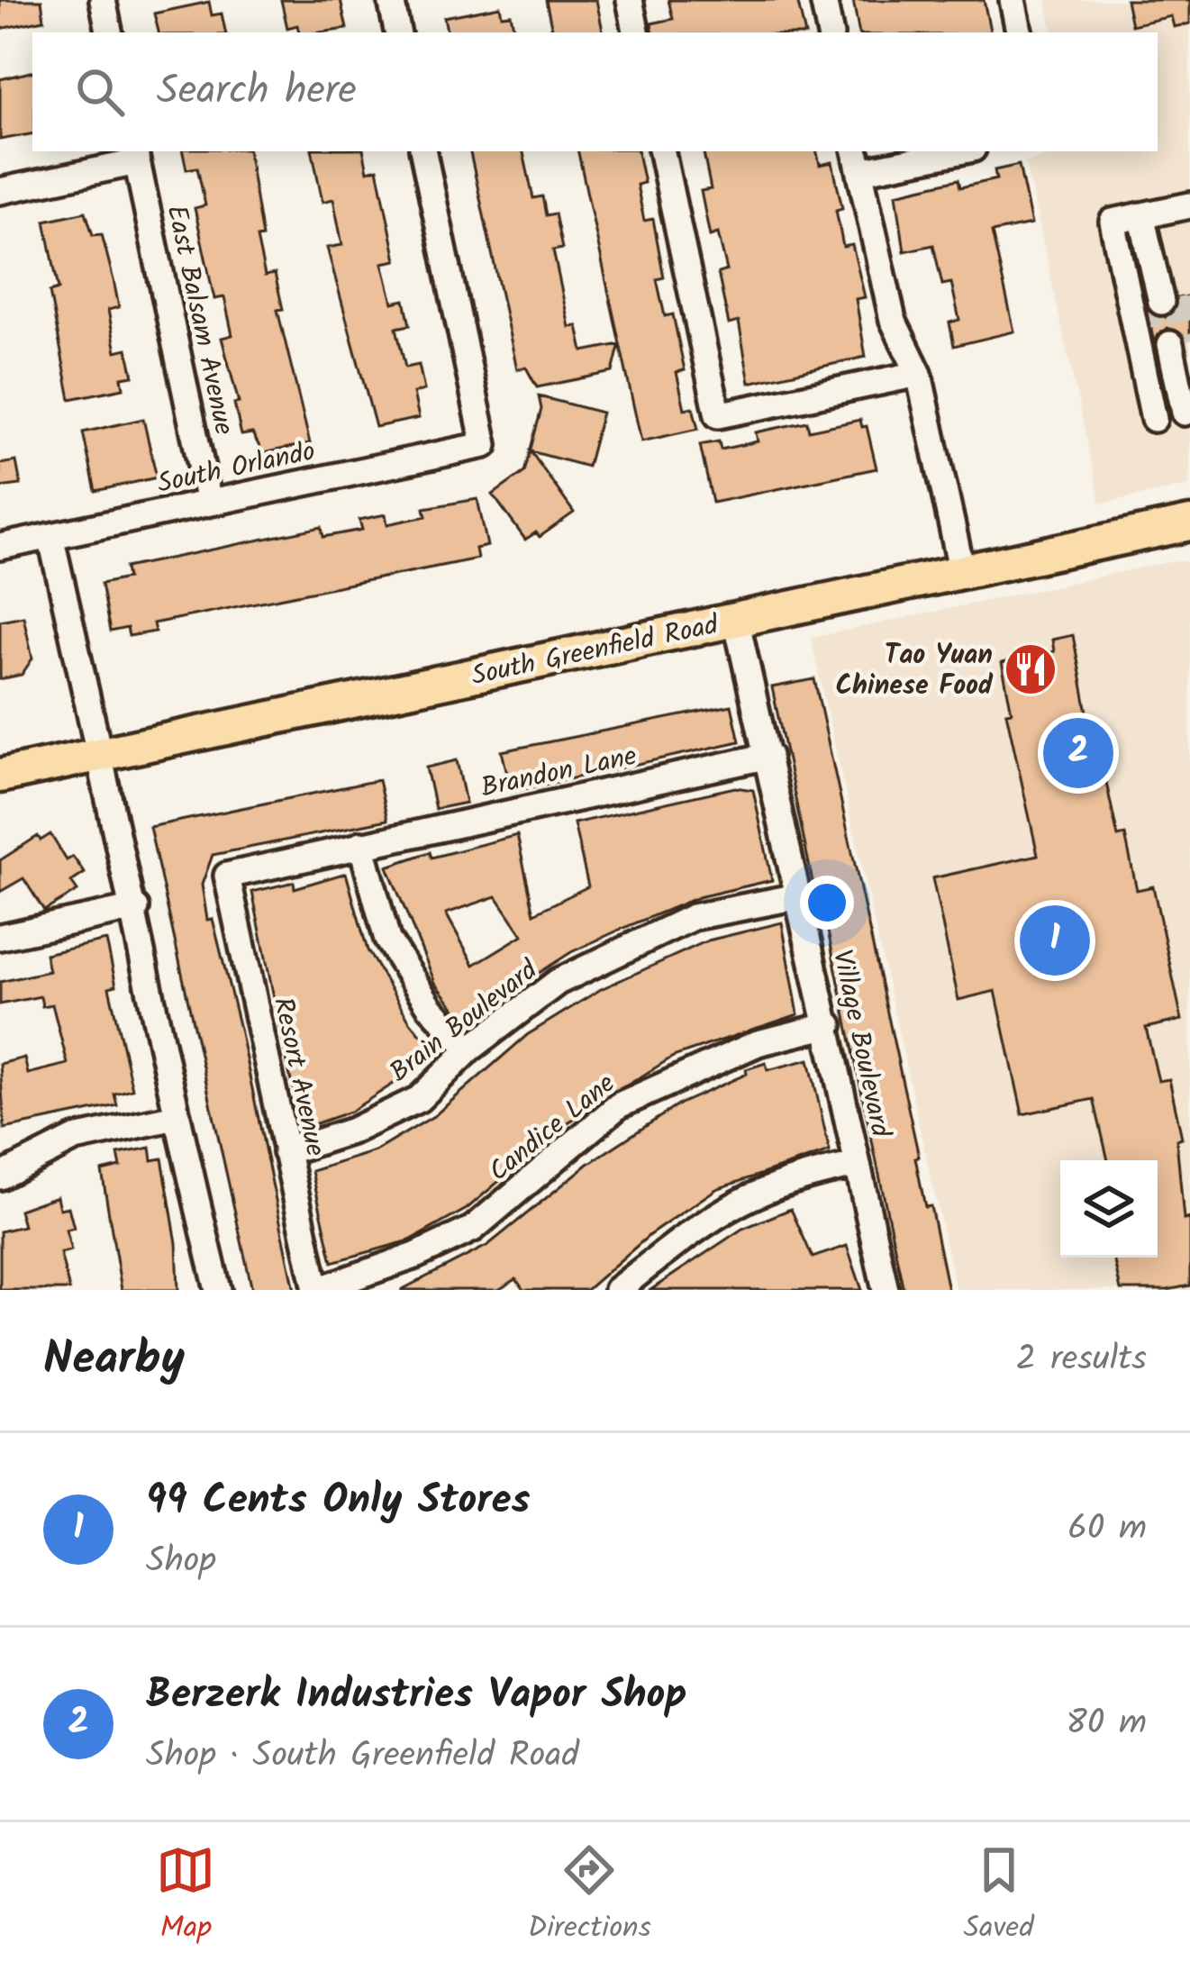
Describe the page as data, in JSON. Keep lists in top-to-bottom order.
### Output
{
  "streets": {
    "main road": ["South Greenfield Road"],
    "street": [
      "East Balsam Avenue",
      "South Orlando",
      "Brandon Lane",
      "Brain Boulevard",
      "Village Boulevard",
      "Resort Avenue",
      "Candice Lane"
    ]
  },
  "crossings": [
    ["East Balsam Avenue", "South Orlando"],
    ["South Greenfield Road", "Village Boulevard"],
    ["Brandon Lane", "Village Boulevard"],
    ["Brandon Lane", "Resort Avenue"],
    ["Brain Boulevard", "Village Boulevard"],
    ["Brain Boulevard", "Resort Avenue"],
    ["Village Boulevard", "Candice Lane"],
    ["Resort Avenue", "Candice Lane"]
  ],
  "places": {
    "restaurant": ["Tao Yuan Chinese Food"]
  },
  "page": {
    "search": "Search here",
    "pins": ["2", "1"],
    "heading": ["Nearby", "2 results"],
    "list": [
      {
        "mark": "1",
        "name": "99 Cents Only Stores",
        "note": "Shop",
        "value": "60 m"
      },
      {
        "mark": "2",
        "name": "Berzerk Industries Vapor Shop",
        "note": "Shop · South Greenfield Road",
        "value": "80 m"
      }
    ],
    "nav": ["Map", "Directions", "Saved"]
  }
}
